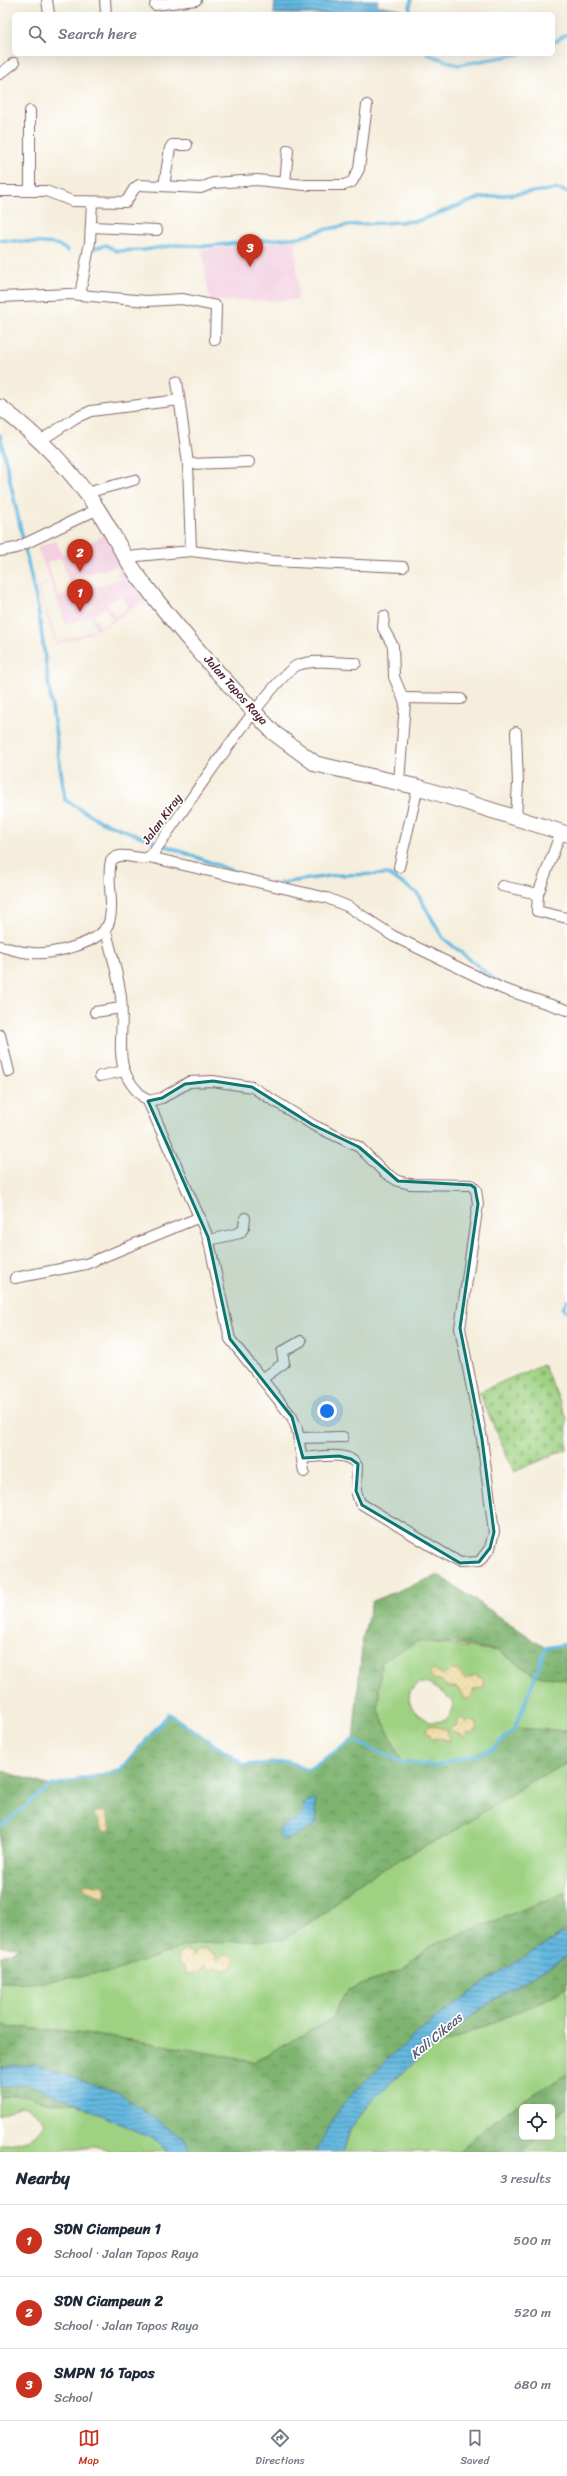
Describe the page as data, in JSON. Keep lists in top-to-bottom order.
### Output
{
  "streets": {
    "main road": ["Jalan Tapos Raya"],
    "street": ["Jalan Kiray"]
  },
  "crossings": [
    ["Jalan Tapos Raya", "Jalan Kiray"]
  ],
  "water": ["Kali Cikeas"],
  "page": {
    "search": "Search here",
    "pins": ["3", "2", "1"],
    "heading": ["Nearby", "3 results"],
    "list": [
      {
        "mark": "1",
        "name": "SDN Ciampeun 1",
        "note": "School · Jalan Tapos Raya",
        "value": "500 m"
      },
      {
        "mark": "2",
        "name": "SDN Ciampeun 2",
        "note": "School · Jalan Tapos Raya",
        "value": "520 m"
      },
      {
        "mark": "3",
        "name": "SMPN 16 Tapos",
        "note": "School",
        "value": "680 m"
      }
    ],
    "nav": ["Map", "Directions", "Saved"]
  }
}
